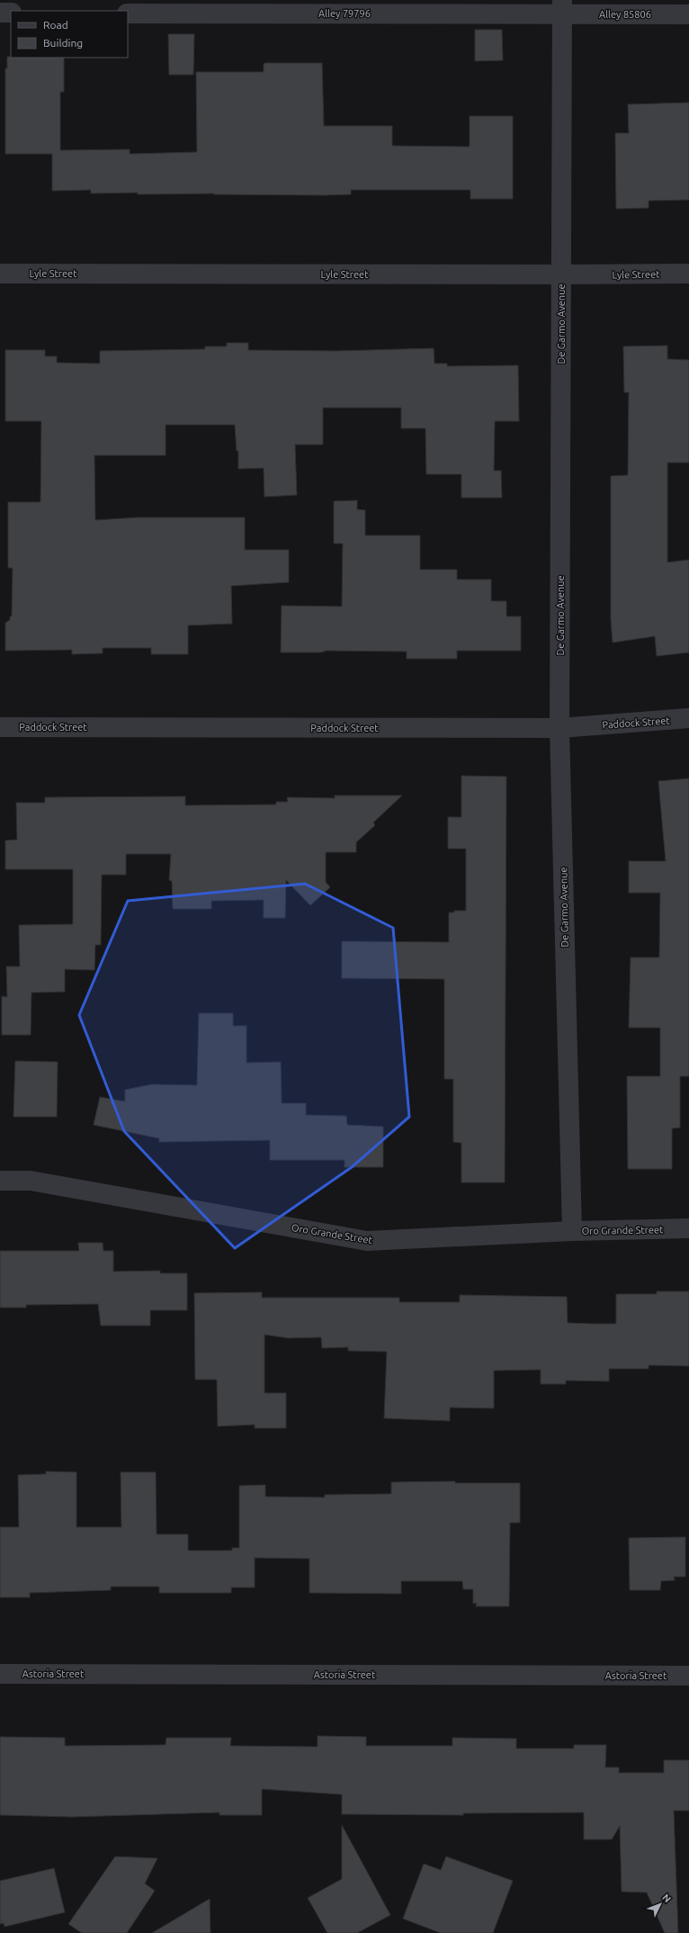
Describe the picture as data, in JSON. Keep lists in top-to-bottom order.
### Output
{
  "streets": {
    "street": [
      "Alley 79796",
      "Alley 85806",
      "Lyle Street",
      "De Garmo Avenue",
      "Paddock Street",
      "Oro Grande Street",
      "Astoria Street"
    ]
  },
  "crossings": [
    ["Alley 79796", "Alley 85806"],
    ["Alley 79796", "De Garmo Avenue"],
    ["Alley 85806", "De Garmo Avenue"],
    ["Lyle Street", "De Garmo Avenue"],
    ["De Garmo Avenue", "Paddock Street"],
    ["De Garmo Avenue", "Oro Grande Street"]
  ],
  "legend": ["Road", "Building"],
  "north": "top right"
}
